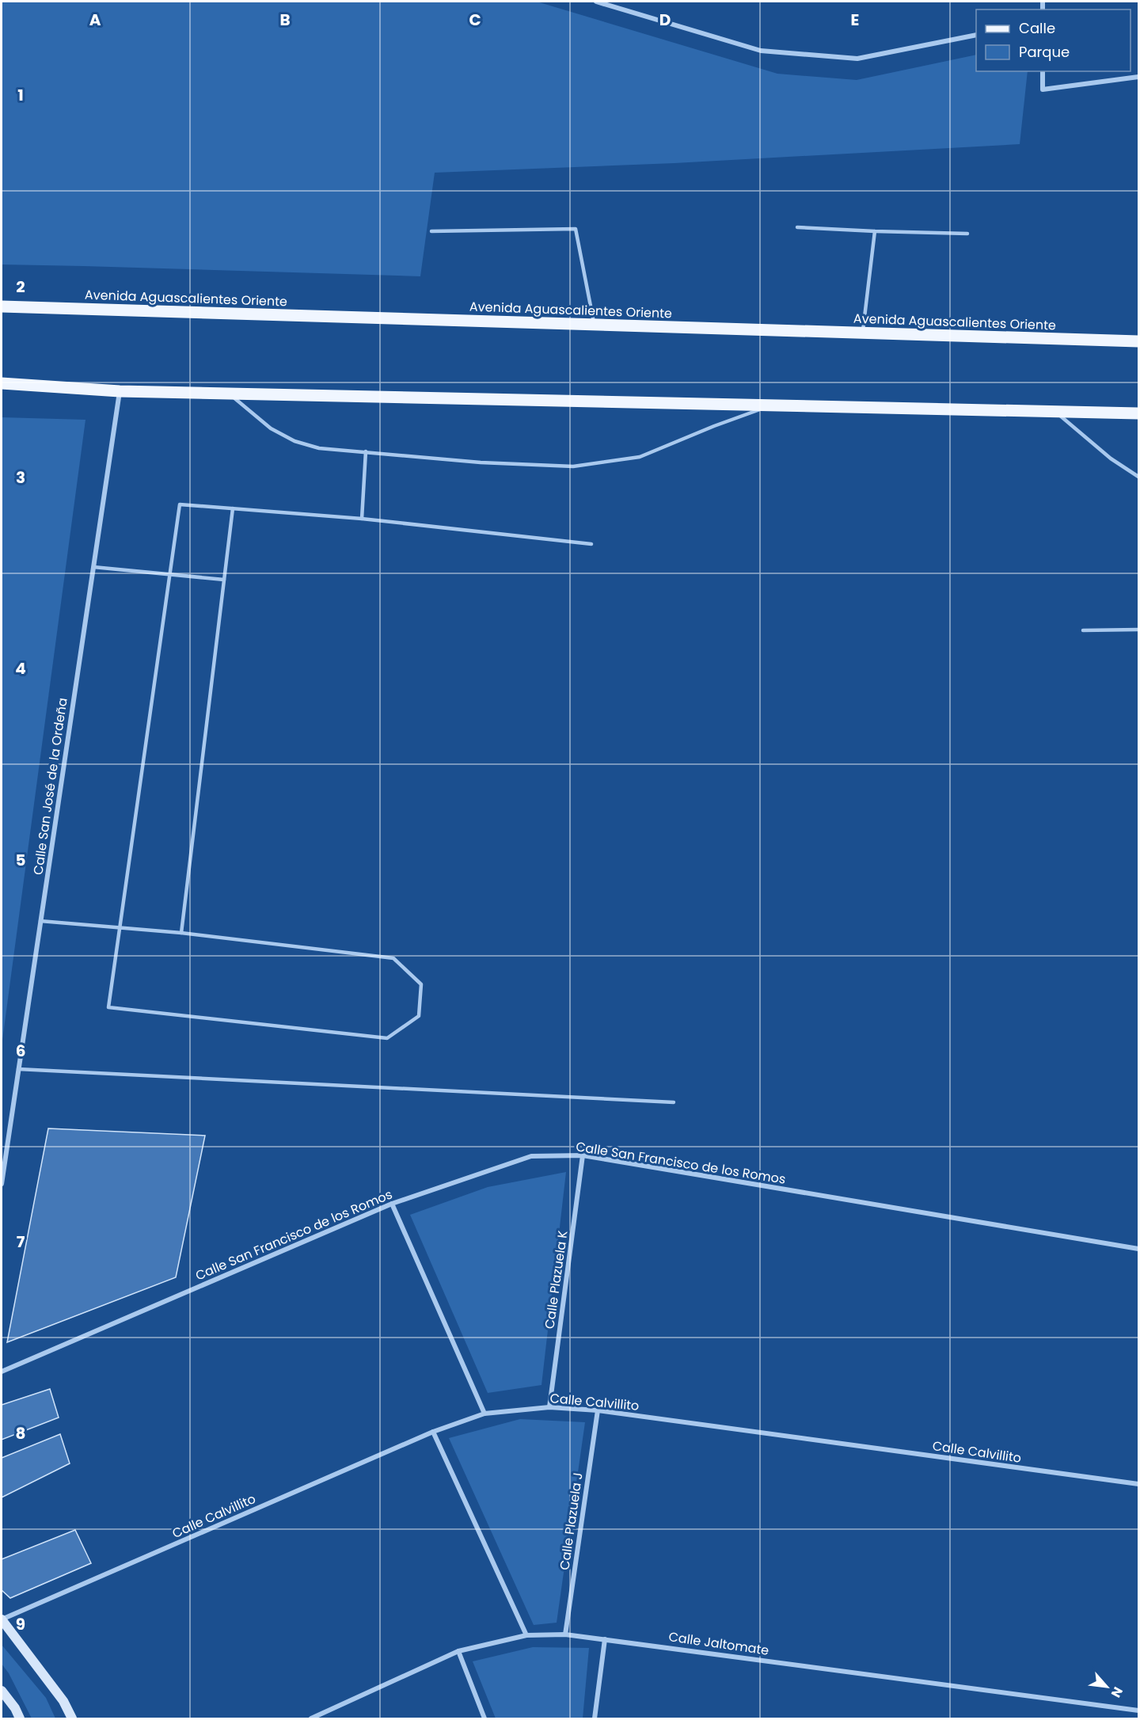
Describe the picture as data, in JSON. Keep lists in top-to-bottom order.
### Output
{
  "streets": {
    "main road": ["Avenida Aguascalientes Oriente"],
    "street": [
      "Calle San José de la Ordeña",
      "Calle San Francisco de los Romos",
      "Calle Plazuela K",
      "Calle Calvillito",
      "Calle Plazuela J",
      "Calle Jaltomate"
    ]
  },
  "crossings": [
    ["Calle San Francisco de los Romos", "Calle Plazuela K"],
    ["Calle Plazuela K", "Calle Calvillito"],
    ["Calle Calvillito", "Calle Plazuela J"],
    ["Calle Plazuela J", "Calle Jaltomate"]
  ],
  "legend": ["Calle", "Parque"],
  "north": "bottom right",
  "grid": {
    "columns": [
      "A",
      "B",
      "C",
      "D",
      "E"
    ],
    "rows": [
      "1",
      "2",
      "3",
      "4",
      "5",
      "6",
      "7",
      "8",
      "9"
    ]
  }
}
